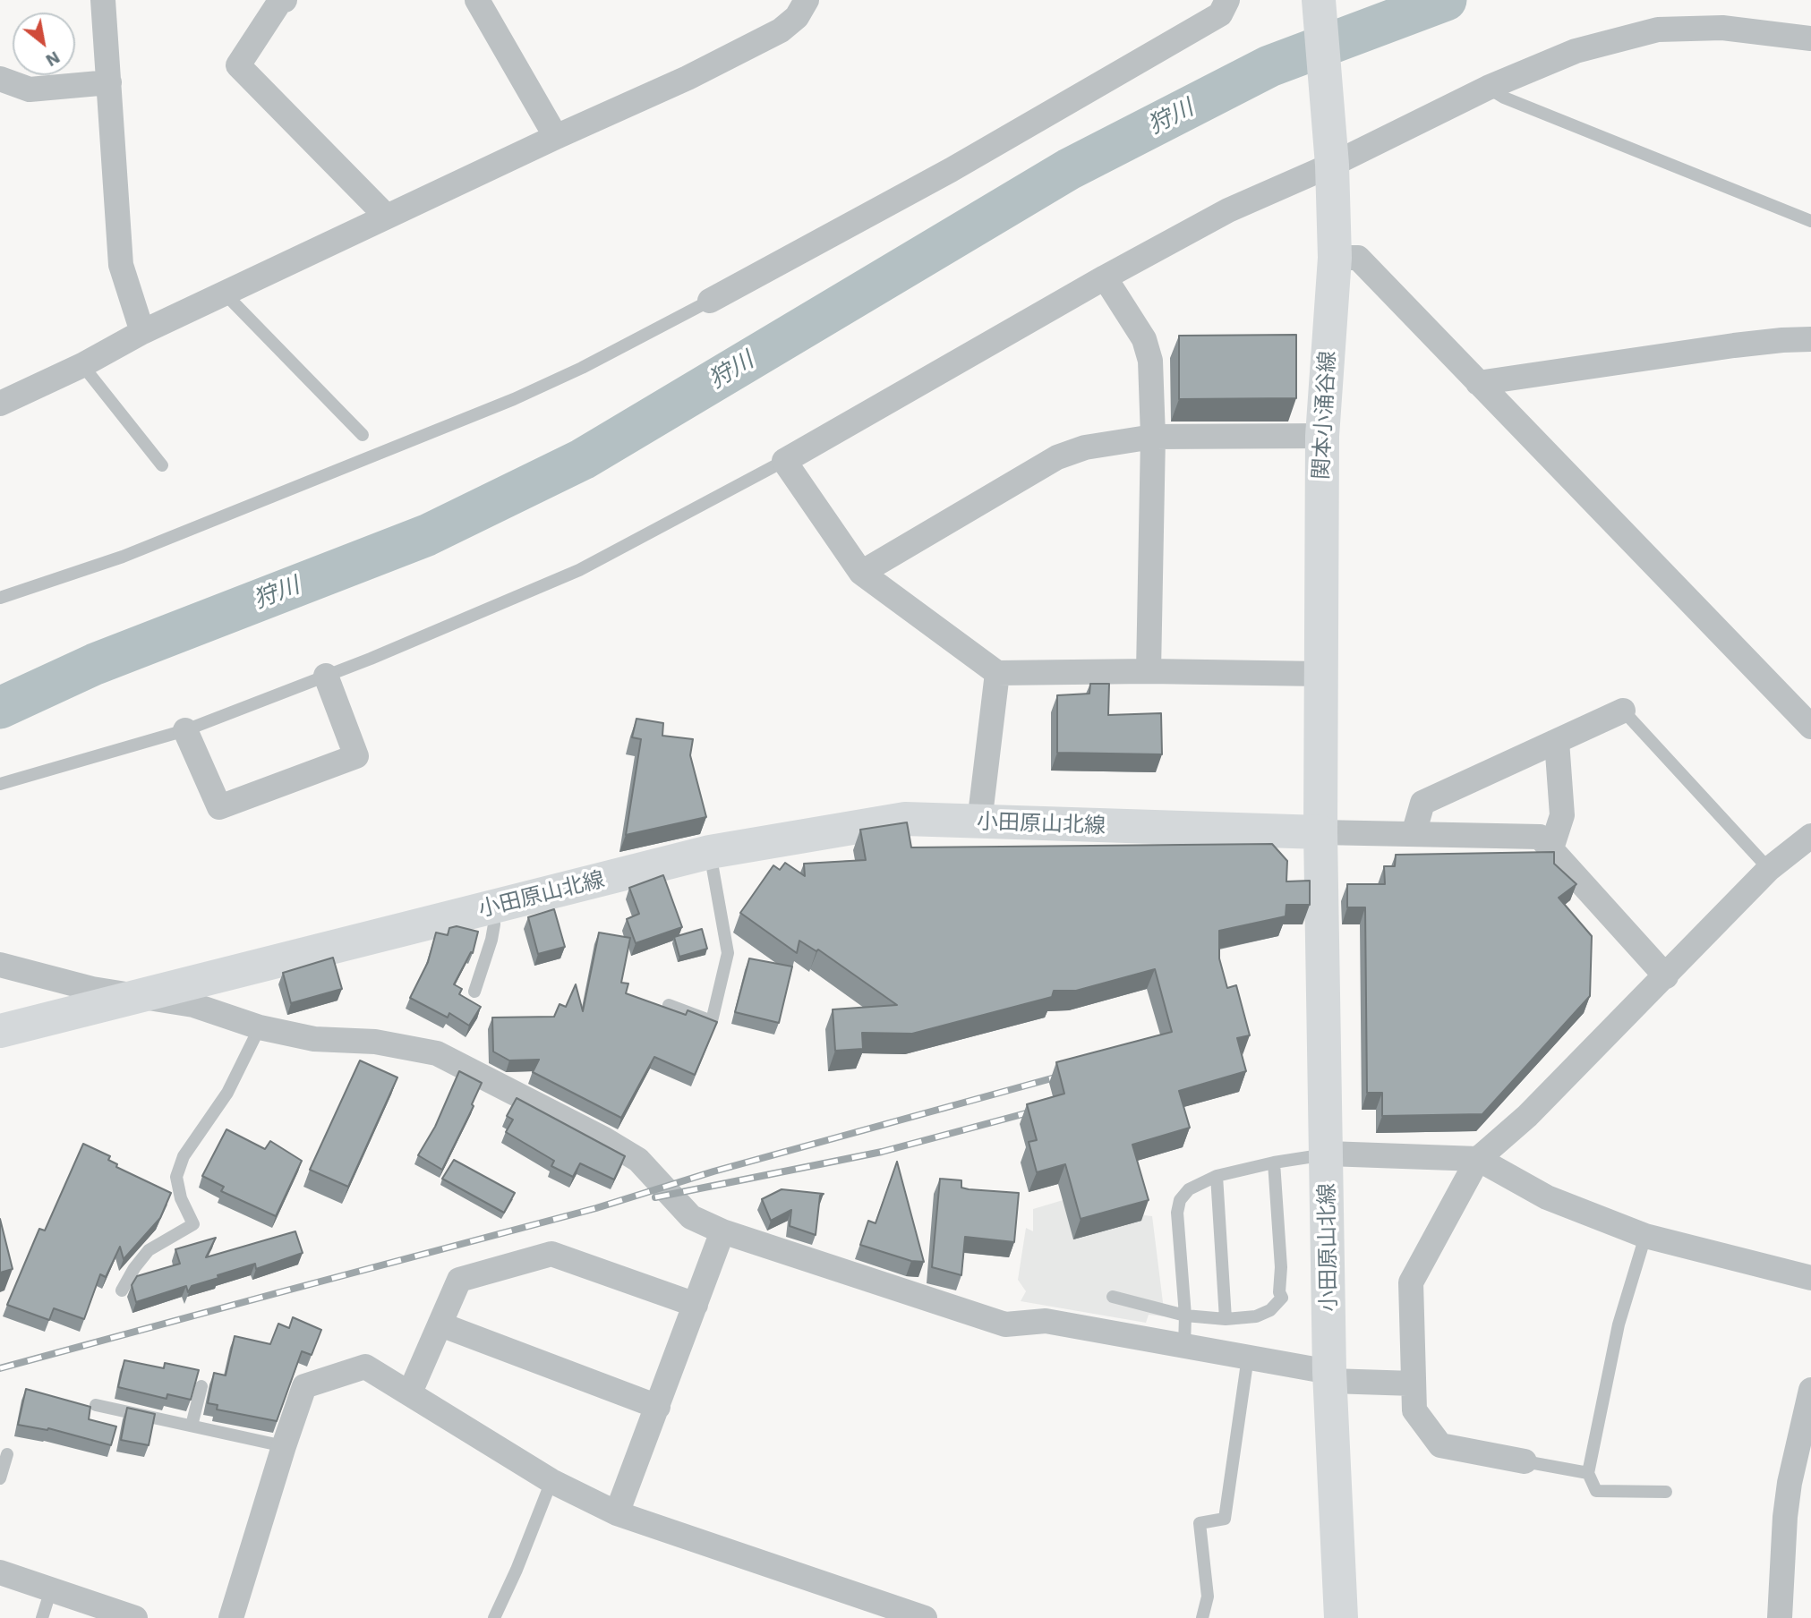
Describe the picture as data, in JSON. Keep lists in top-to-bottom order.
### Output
{
  "streets": {
    "main road": ["関本小涌谷線", "小田原山北線"]
  },
  "crossings": [
    ["関本小涌谷線", "小田原山北線"]
  ],
  "water": ["狩川"],
  "north": "bottom right"
}
